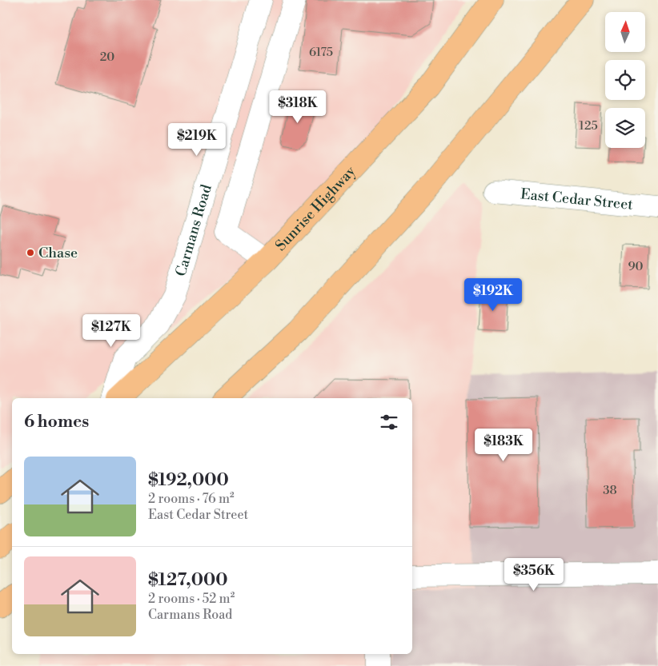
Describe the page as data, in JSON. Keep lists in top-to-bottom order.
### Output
{
  "streets": {
    "highway": ["Sunrise Highway"],
    "street": ["East Cedar Street", "Carmans Road"]
  },
  "places": ["Chase"],
  "house_numbers": [
    "6175",
    "20",
    "125",
    "90",
    "38"
  ],
  "north": "top",
  "page": {
    "price": [
      "$318K",
      "$219K",
      "$192K",
      "$127K",
      "$183K",
      "$356K"
    ],
    "heading": "6 homes",
    "list": [
      {
        "name": "$192,000",
        "note": "2 rooms · 76 m² · East Cedar Street"
      },
      {
        "name": "$127,000",
        "note": "2 rooms · 52 m² · Carmans Road"
      }
    ]
  }
}
